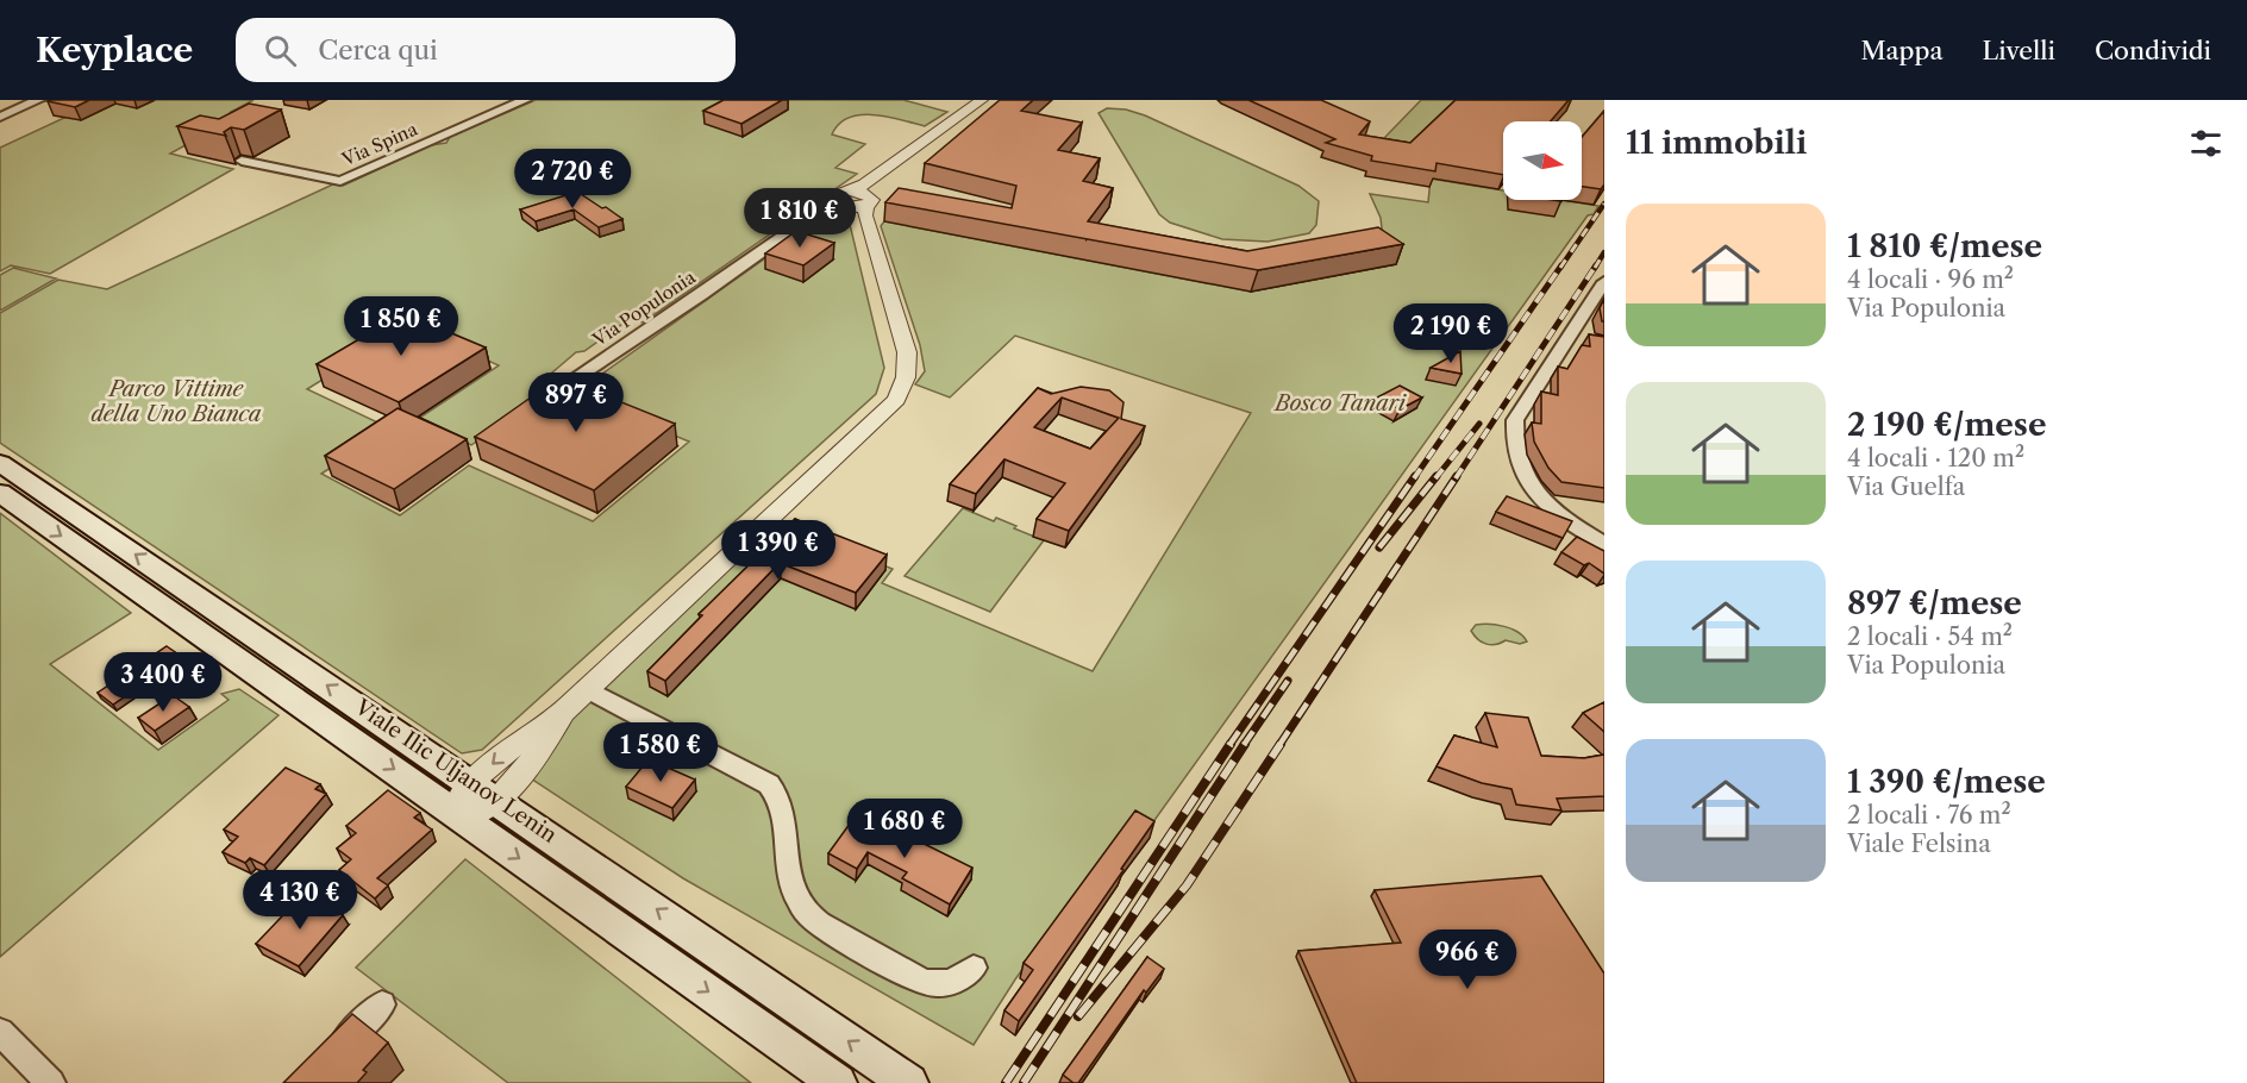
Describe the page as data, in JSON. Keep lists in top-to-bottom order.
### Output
{
  "streets": {
    "main road": ["Viale Ilic Uljanov Lenin"],
    "street": ["Via Spina", "Via Populonia"]
  },
  "parks": ["Parco Vittime della Uno Bianca", "Bosco Tanari"],
  "north": "right",
  "page": {
    "header": "Keyplace",
    "search": "Cerca qui",
    "nav": ["Mappa", "Livelli", "Condividi"],
    "heading": "11 immobili",
    "price": [
      "2 720 €",
      "1 810 €",
      "1 850 €",
      "2 190 €",
      "897 €",
      "1 390 €",
      "3 400 €",
      "1 580 €",
      "1 680 €",
      "4 130 €",
      "966 €"
    ],
    "list": [
      {
        "name": "1 810 €/mese",
        "note": "4 locali · 96 m² · Via Populonia"
      },
      {
        "name": "2 190 €/mese",
        "note": "4 locali · 120 m² · Via Guelfa"
      },
      {
        "name": "897 €/mese",
        "note": "2 locali · 54 m² · Via Populonia"
      },
      {
        "name": "1 390 €/mese",
        "note": "2 locali · 76 m² · Viale Felsina"
      }
    ]
  }
}
